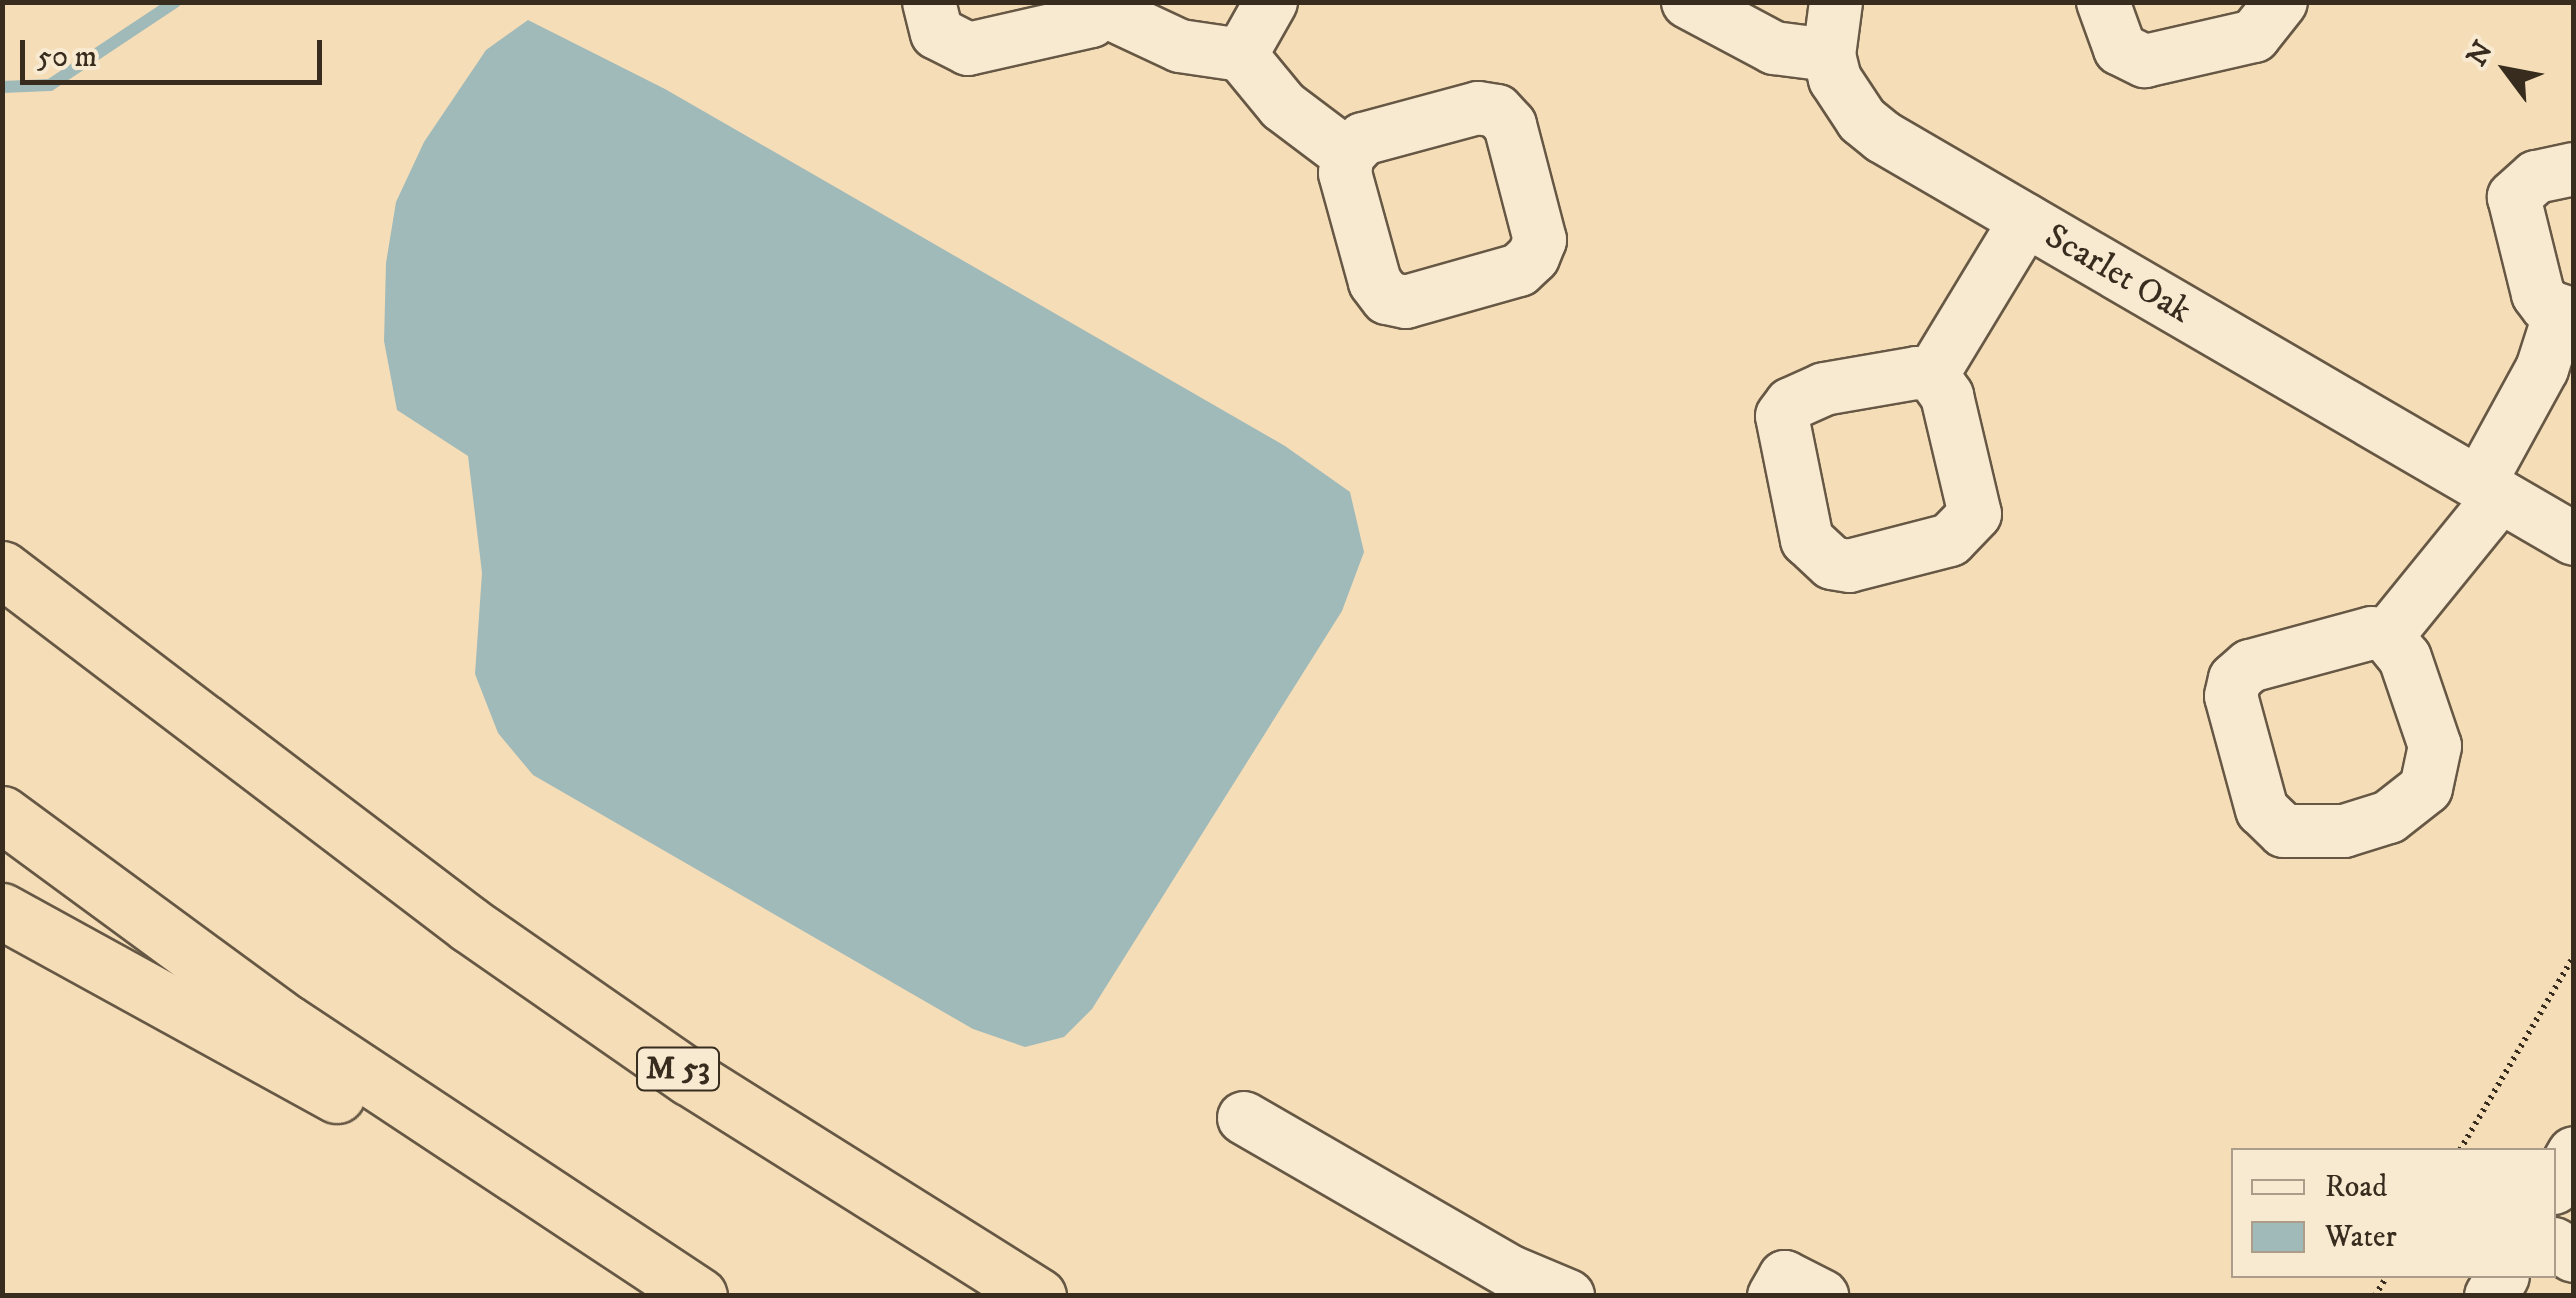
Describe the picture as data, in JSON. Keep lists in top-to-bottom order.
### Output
{
  "streets": {
    "highway": ["M 53"],
    "street": ["Scarlet Oak"]
  },
  "legend": ["Road", "Water"],
  "scale_bar": "50 m",
  "north": "top left"
}
